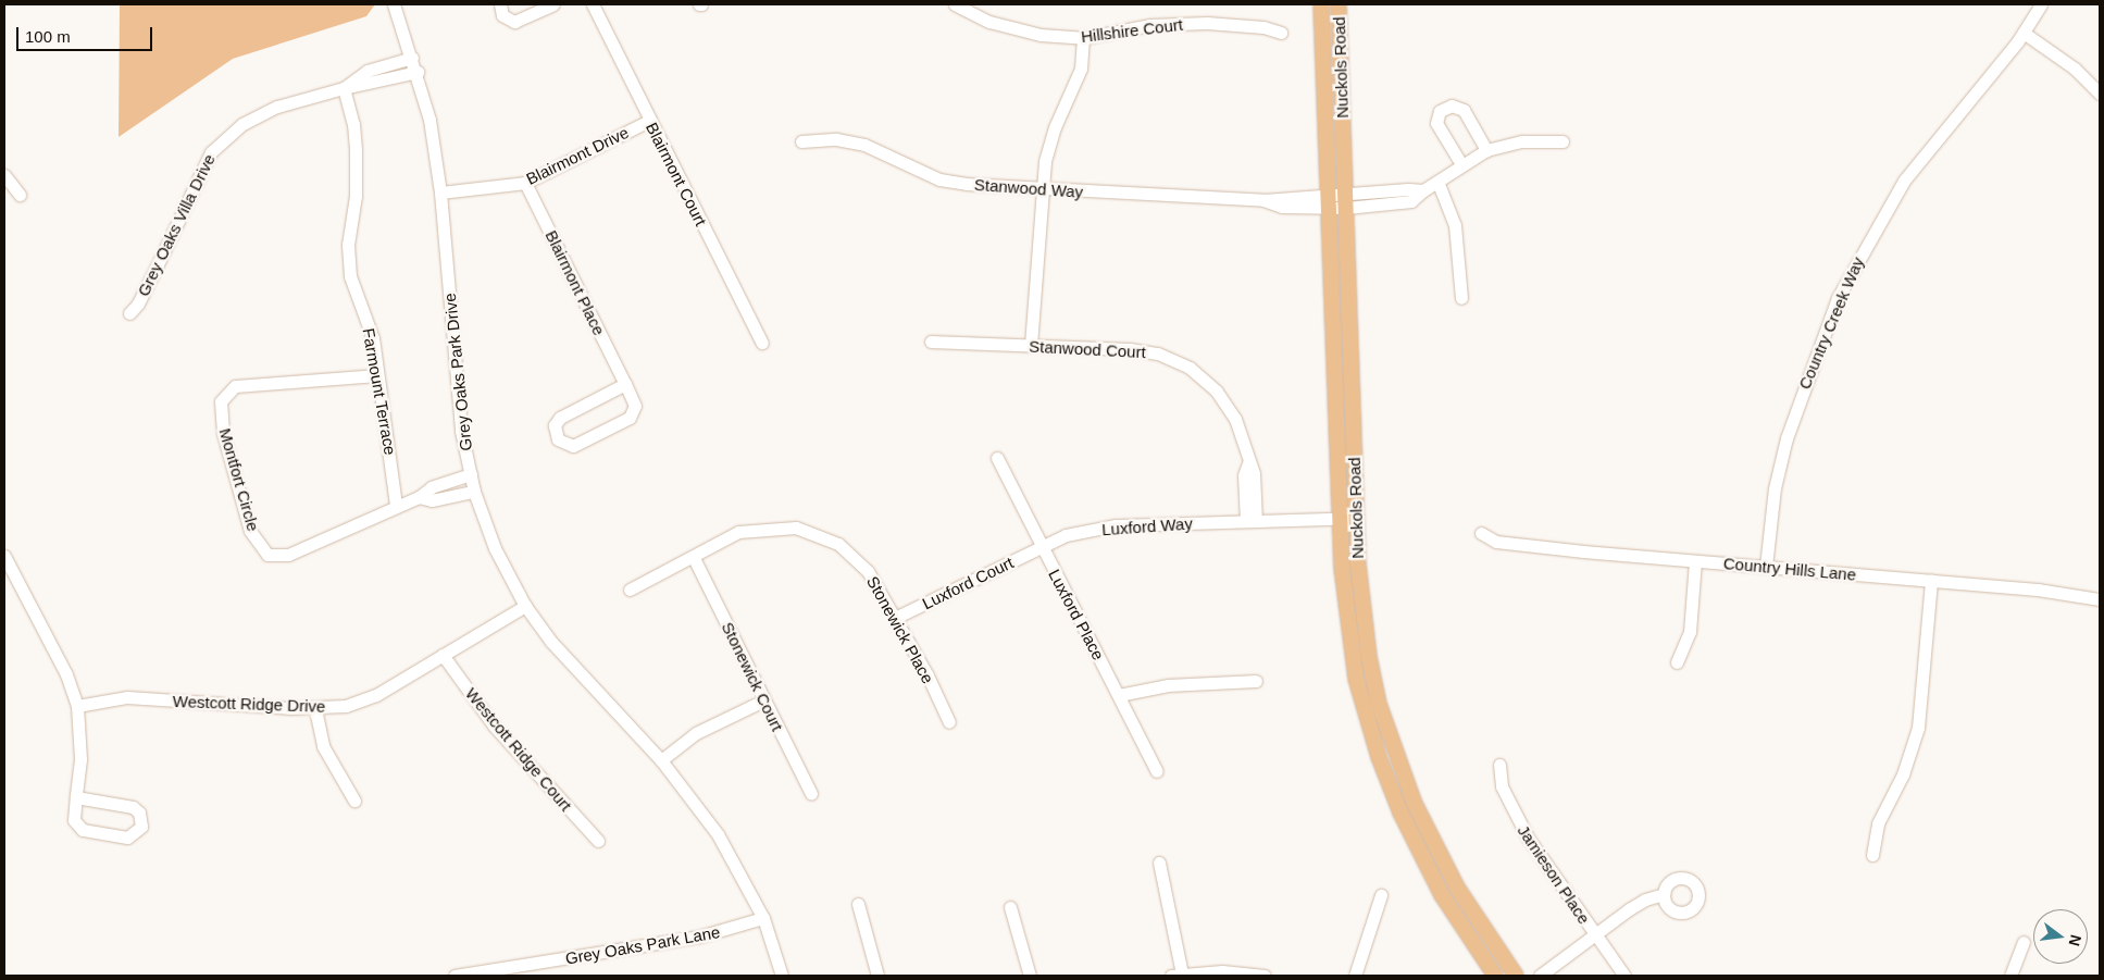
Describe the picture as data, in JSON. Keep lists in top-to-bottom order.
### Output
{
  "streets": {
    "main road": ["Nuckols Road"],
    "street": [
      "Hillshire Court",
      "Blairmont Drive",
      "Blairmont Court",
      "Stanwood Way",
      "Grey Oaks Villa Drive",
      "Blairmont Place",
      "Country Creek Way",
      "Stanwood Court",
      "Grey Oaks Park Drive",
      "Farmount Terrace",
      "Montfort Circle",
      "Luxford Way",
      "Country Hills Lane",
      "Luxford Court",
      "Luxford Place",
      "Stonewick Place",
      "Stonewick Court",
      "Westcott Ridge Drive",
      "Westcott Ridge Court",
      "Jamieson Place",
      "Grey Oaks Park Lane"
    ]
  },
  "crossings": [
    ["Nuckols Road", "Stanwood Way"],
    ["Nuckols Road", "Luxford Way"],
    ["Blairmont Drive", "Blairmont Court"],
    ["Blairmont Drive", "Blairmont Place"],
    ["Blairmont Drive", "Grey Oaks Park Drive"],
    ["Grey Oaks Villa Drive", "Grey Oaks Park Drive"],
    ["Grey Oaks Villa Drive", "Farmount Terrace"],
    ["Country Creek Way", "Country Hills Lane"],
    ["Stanwood Court", "Luxford Way"],
    ["Grey Oaks Park Drive", "Montfort Circle"],
    ["Grey Oaks Park Drive", "Westcott Ridge Drive"],
    ["Grey Oaks Park Drive", "Grey Oaks Park Lane"],
    ["Farmount Terrace", "Montfort Circle"],
    ["Luxford Way", "Luxford Court"],
    ["Luxford Way", "Luxford Place"],
    ["Luxford Court", "Luxford Place"],
    ["Luxford Court", "Stonewick Place"],
    ["Stonewick Place", "Stonewick Court"],
    ["Westcott Ridge Drive", "Westcott Ridge Court"]
  ],
  "scale_bar": "100 m",
  "north": "right"
}
